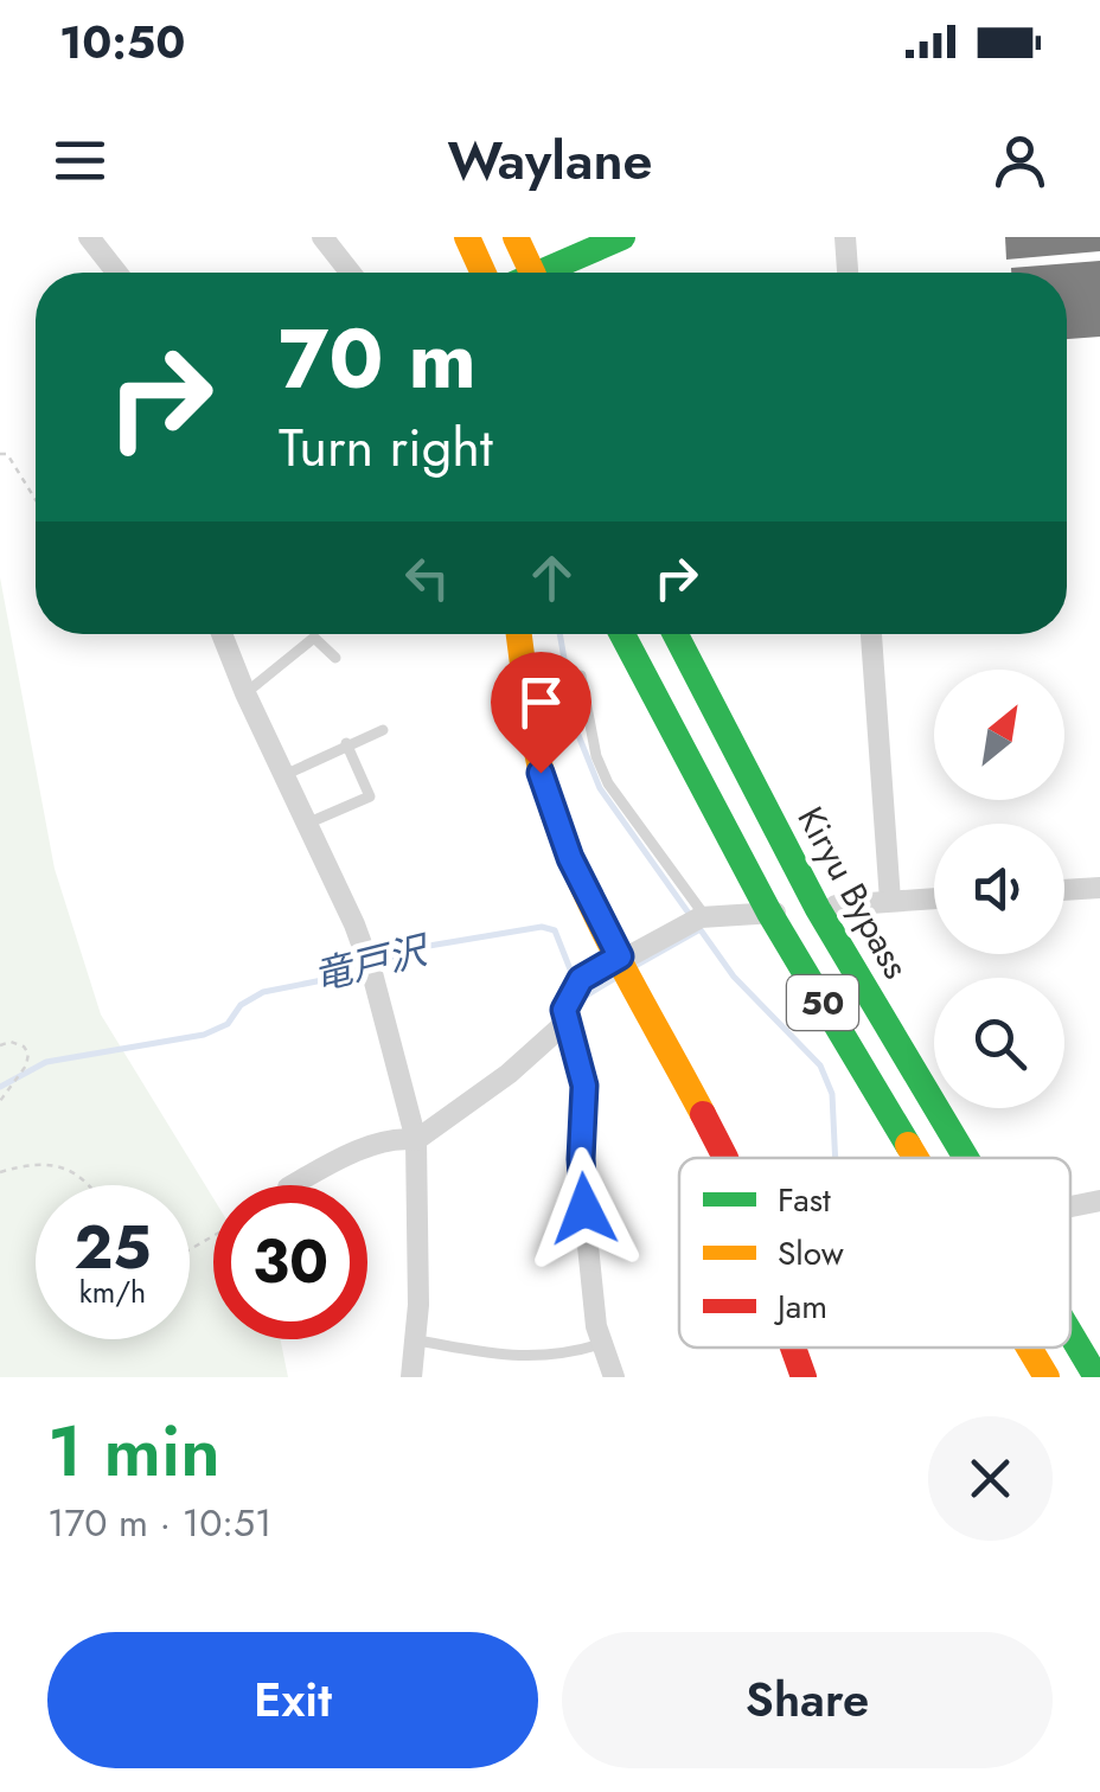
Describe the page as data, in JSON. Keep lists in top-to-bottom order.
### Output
{
  "streets": {
    "main road": ["Kiryu Bypass", "50"]
  },
  "water": ["竜戸沢"],
  "legend": ["Fast", "Slow", "Jam"],
  "north": "top right",
  "page": {
    "status": "10:50",
    "header": "Waylane",
    "turn": ["70 m", "Turn right"],
    "speed": "25 km/h",
    "limit": "30",
    "heading": ["1 min", "170 m · 10:51"],
    "buttons": ["Exit", "Share"]
  }
}
